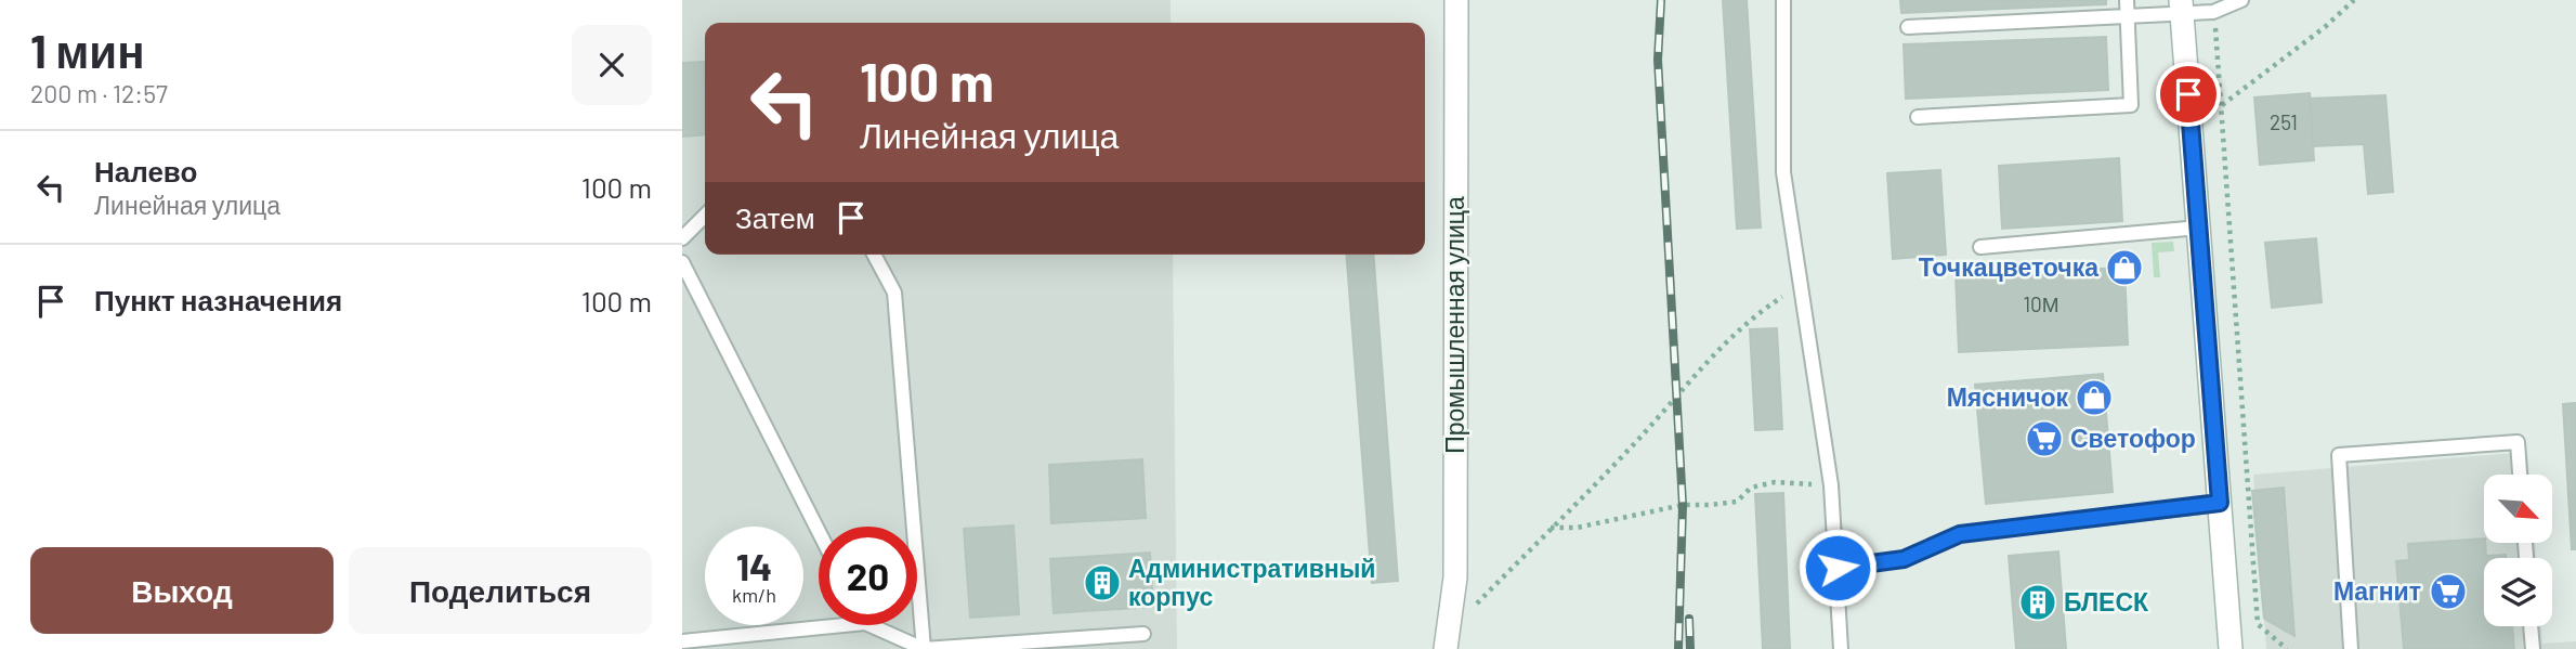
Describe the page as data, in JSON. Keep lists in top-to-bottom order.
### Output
{
  "streets": {
    "main road": ["Промышленная улица"]
  },
  "places": {
    "shop": ["Точкацветочка", "Мясничок"],
    "supermarket": ["Светофор", "Магнит"],
    "building": ["Административный корпус", "БЛЕСК"]
  },
  "house_numbers": ["251", "10М"],
  "north": "bottom right",
  "page": {
    "heading": ["1 мин", "200 m · 12:57"],
    "turn": ["100 m", "Линейная улица"],
    "list": [
      {
        "name": "Налево",
        "note": "Линейная улица",
        "value": "100 m"
      },
      {
        "name": "Пункт назначения",
        "value": "100 m"
      }
    ],
    "then": "Затем",
    "speed": "14 km/h",
    "limit": "20",
    "buttons": ["Выход", "Поделиться"]
  }
}
